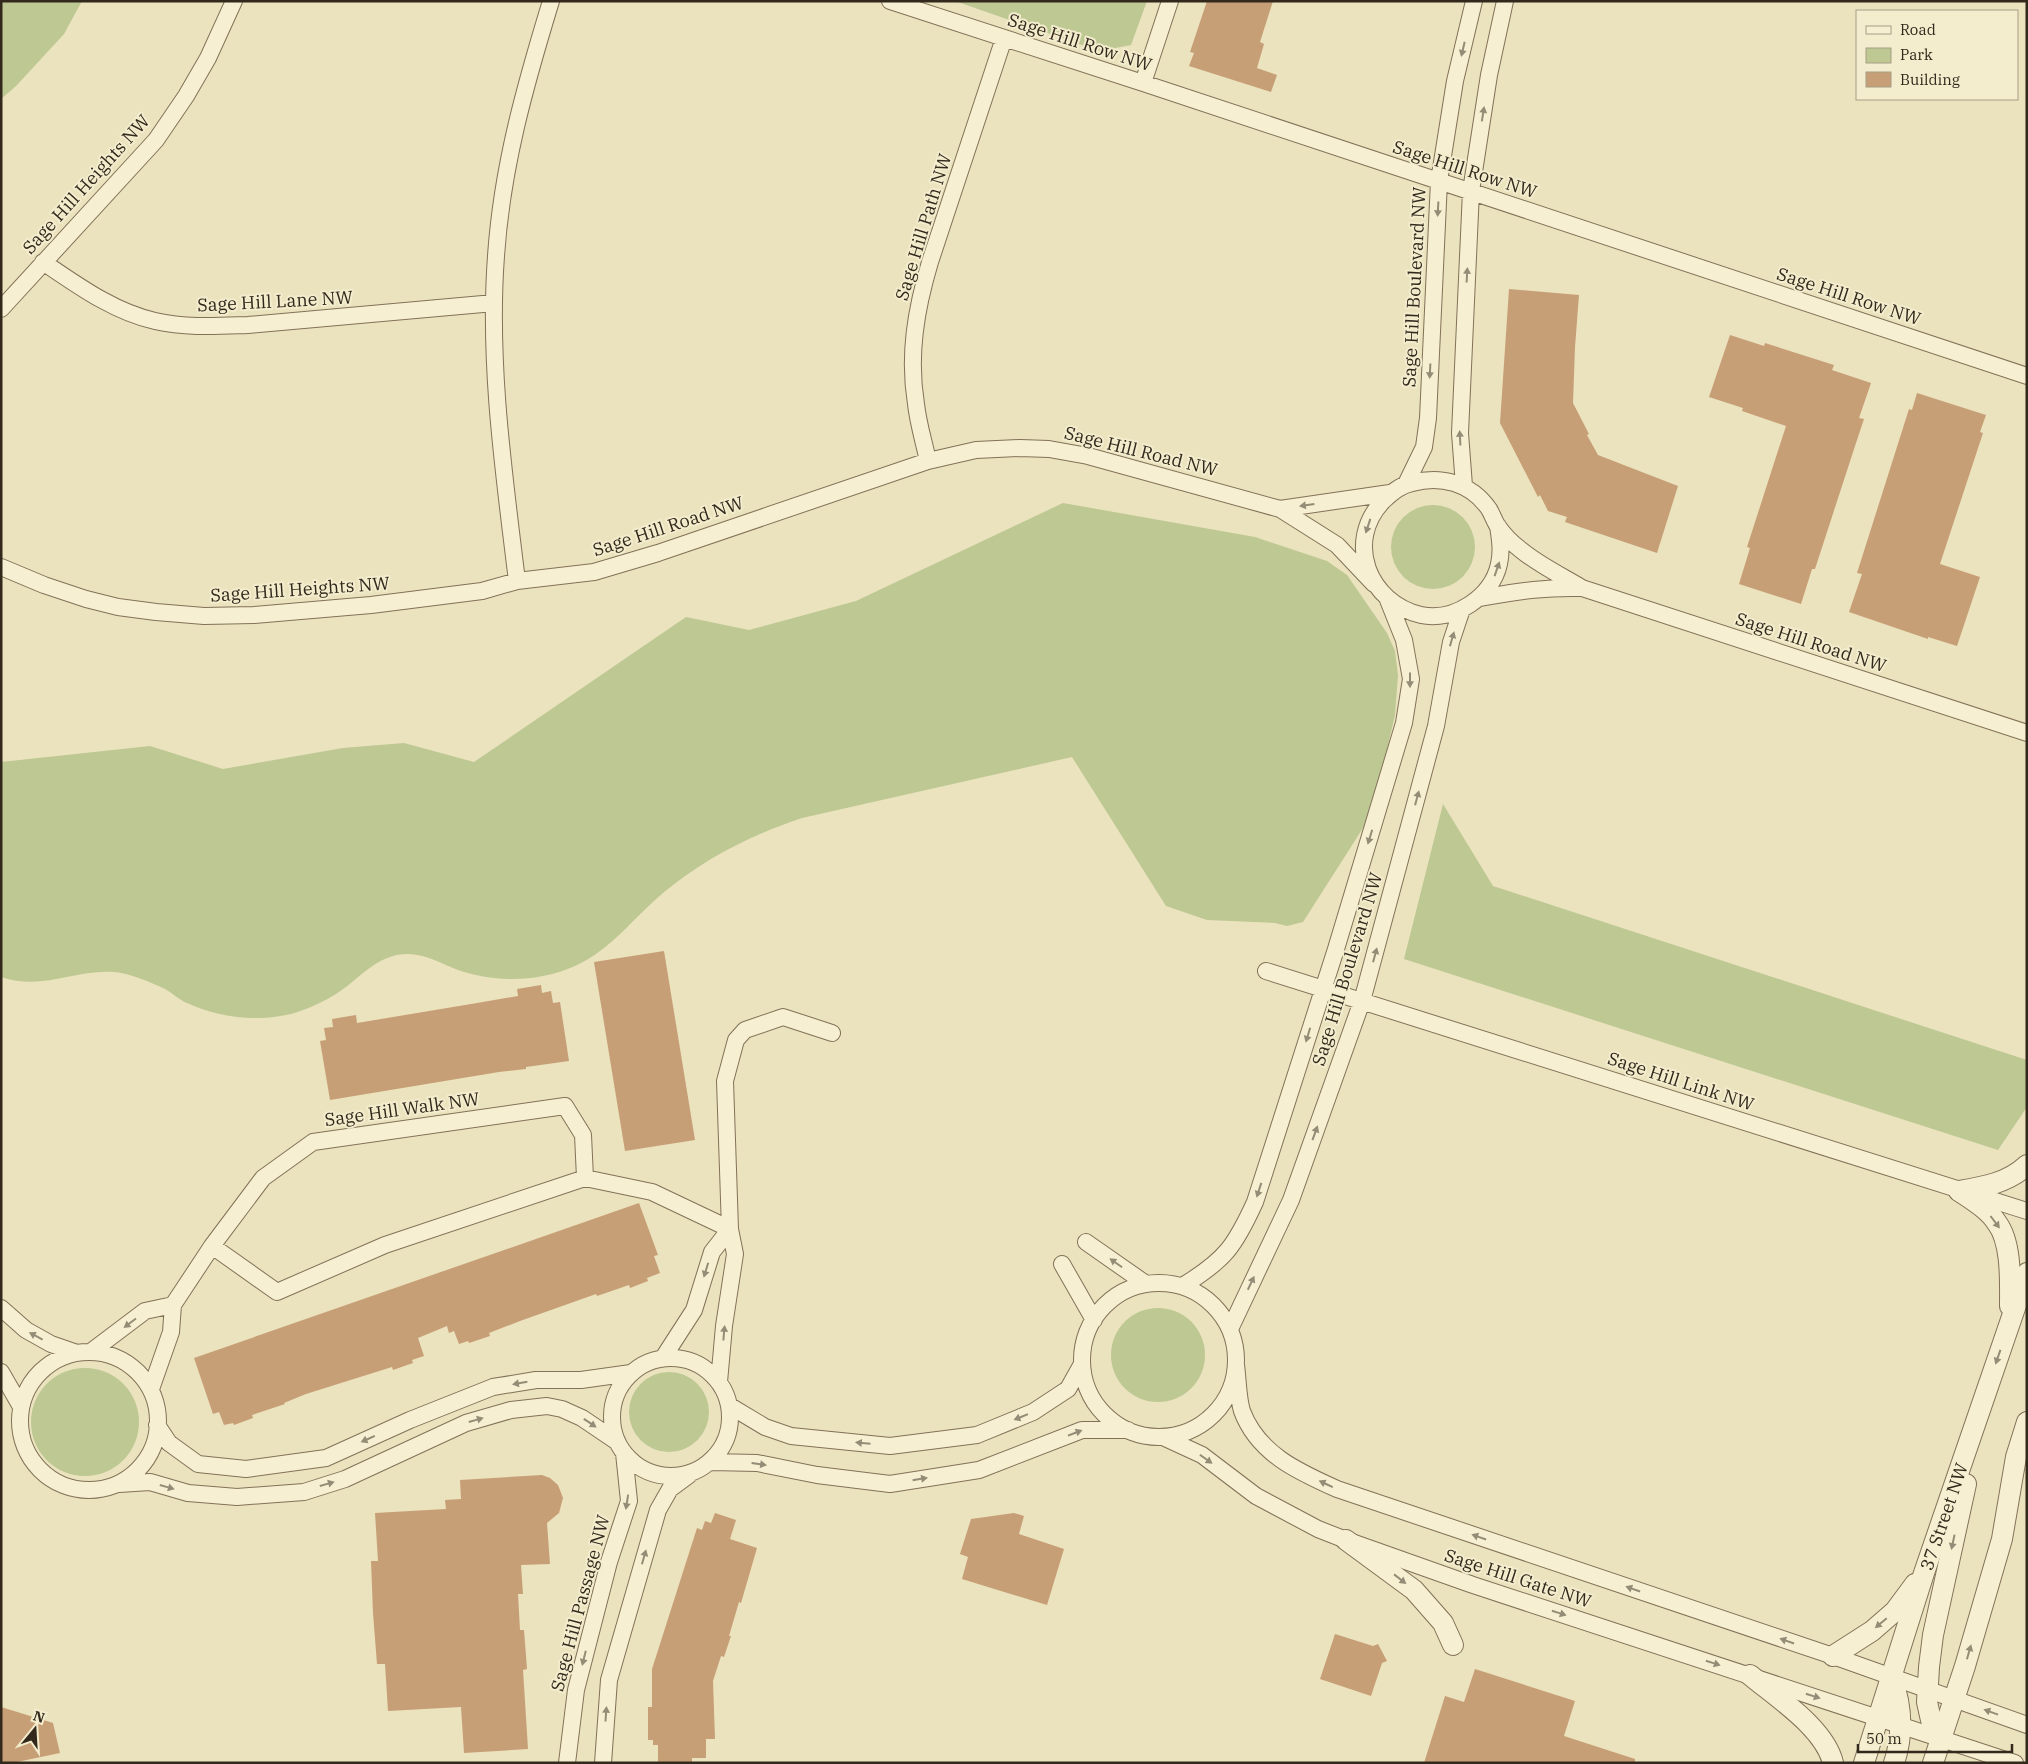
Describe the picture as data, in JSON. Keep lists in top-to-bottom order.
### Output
{
  "streets": {
    "street": [
      "Sage Hill Row NW",
      "Sage Hill Heights NW",
      "Sage Hill Path NW",
      "Sage Hill Boulevard NW",
      "Sage Hill Lane NW",
      "Sage Hill Road NW",
      "Sage Hill Link NW",
      "Sage Hill Walk NW",
      "37 Street NW",
      "Sage Hill Gate NW",
      "Sage Hill Passage NW"
    ]
  },
  "crossings": [
    ["Sage Hill Row NW", "Sage Hill Path NW"],
    ["Sage Hill Row NW", "Sage Hill Boulevard NW"],
    ["Sage Hill Heights NW", "Sage Hill Lane NW"],
    ["Sage Hill Heights NW", "Sage Hill Road NW"],
    ["Sage Hill Path NW", "Sage Hill Road NW"],
    ["Sage Hill Boulevard NW", "Sage Hill Road NW"],
    ["Sage Hill Boulevard NW", "Sage Hill Link NW"],
    ["Sage Hill Boulevard NW", "Sage Hill Gate NW"],
    ["37 Street NW", "Sage Hill Gate NW"]
  ],
  "legend": ["Road", "Park", "Building"],
  "scale_bar": "50 m",
  "north": "top"
}
